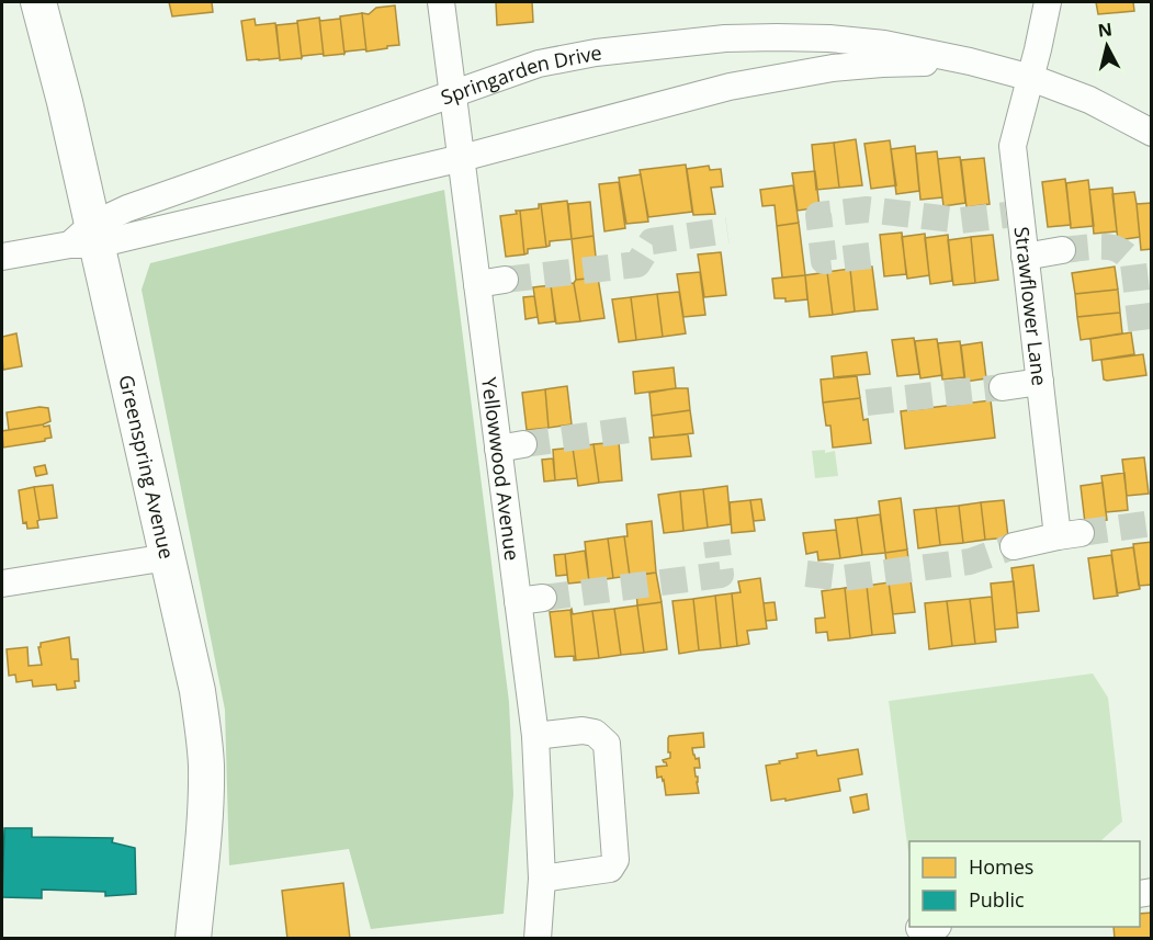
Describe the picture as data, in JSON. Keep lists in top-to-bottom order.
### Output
{
  "streets": {
    "main road": ["Greenspring Avenue"],
    "street": ["Springarden Drive", "Strawflower Lane", "Yellowwood Avenue"]
  },
  "crossings": [
    ["Springarden Drive", "Strawflower Lane"],
    ["Springarden Drive", "Greenspring Avenue"],
    ["Springarden Drive", "Yellowwood Avenue"]
  ],
  "legend": ["Homes", "Public"],
  "north": "top"
}
